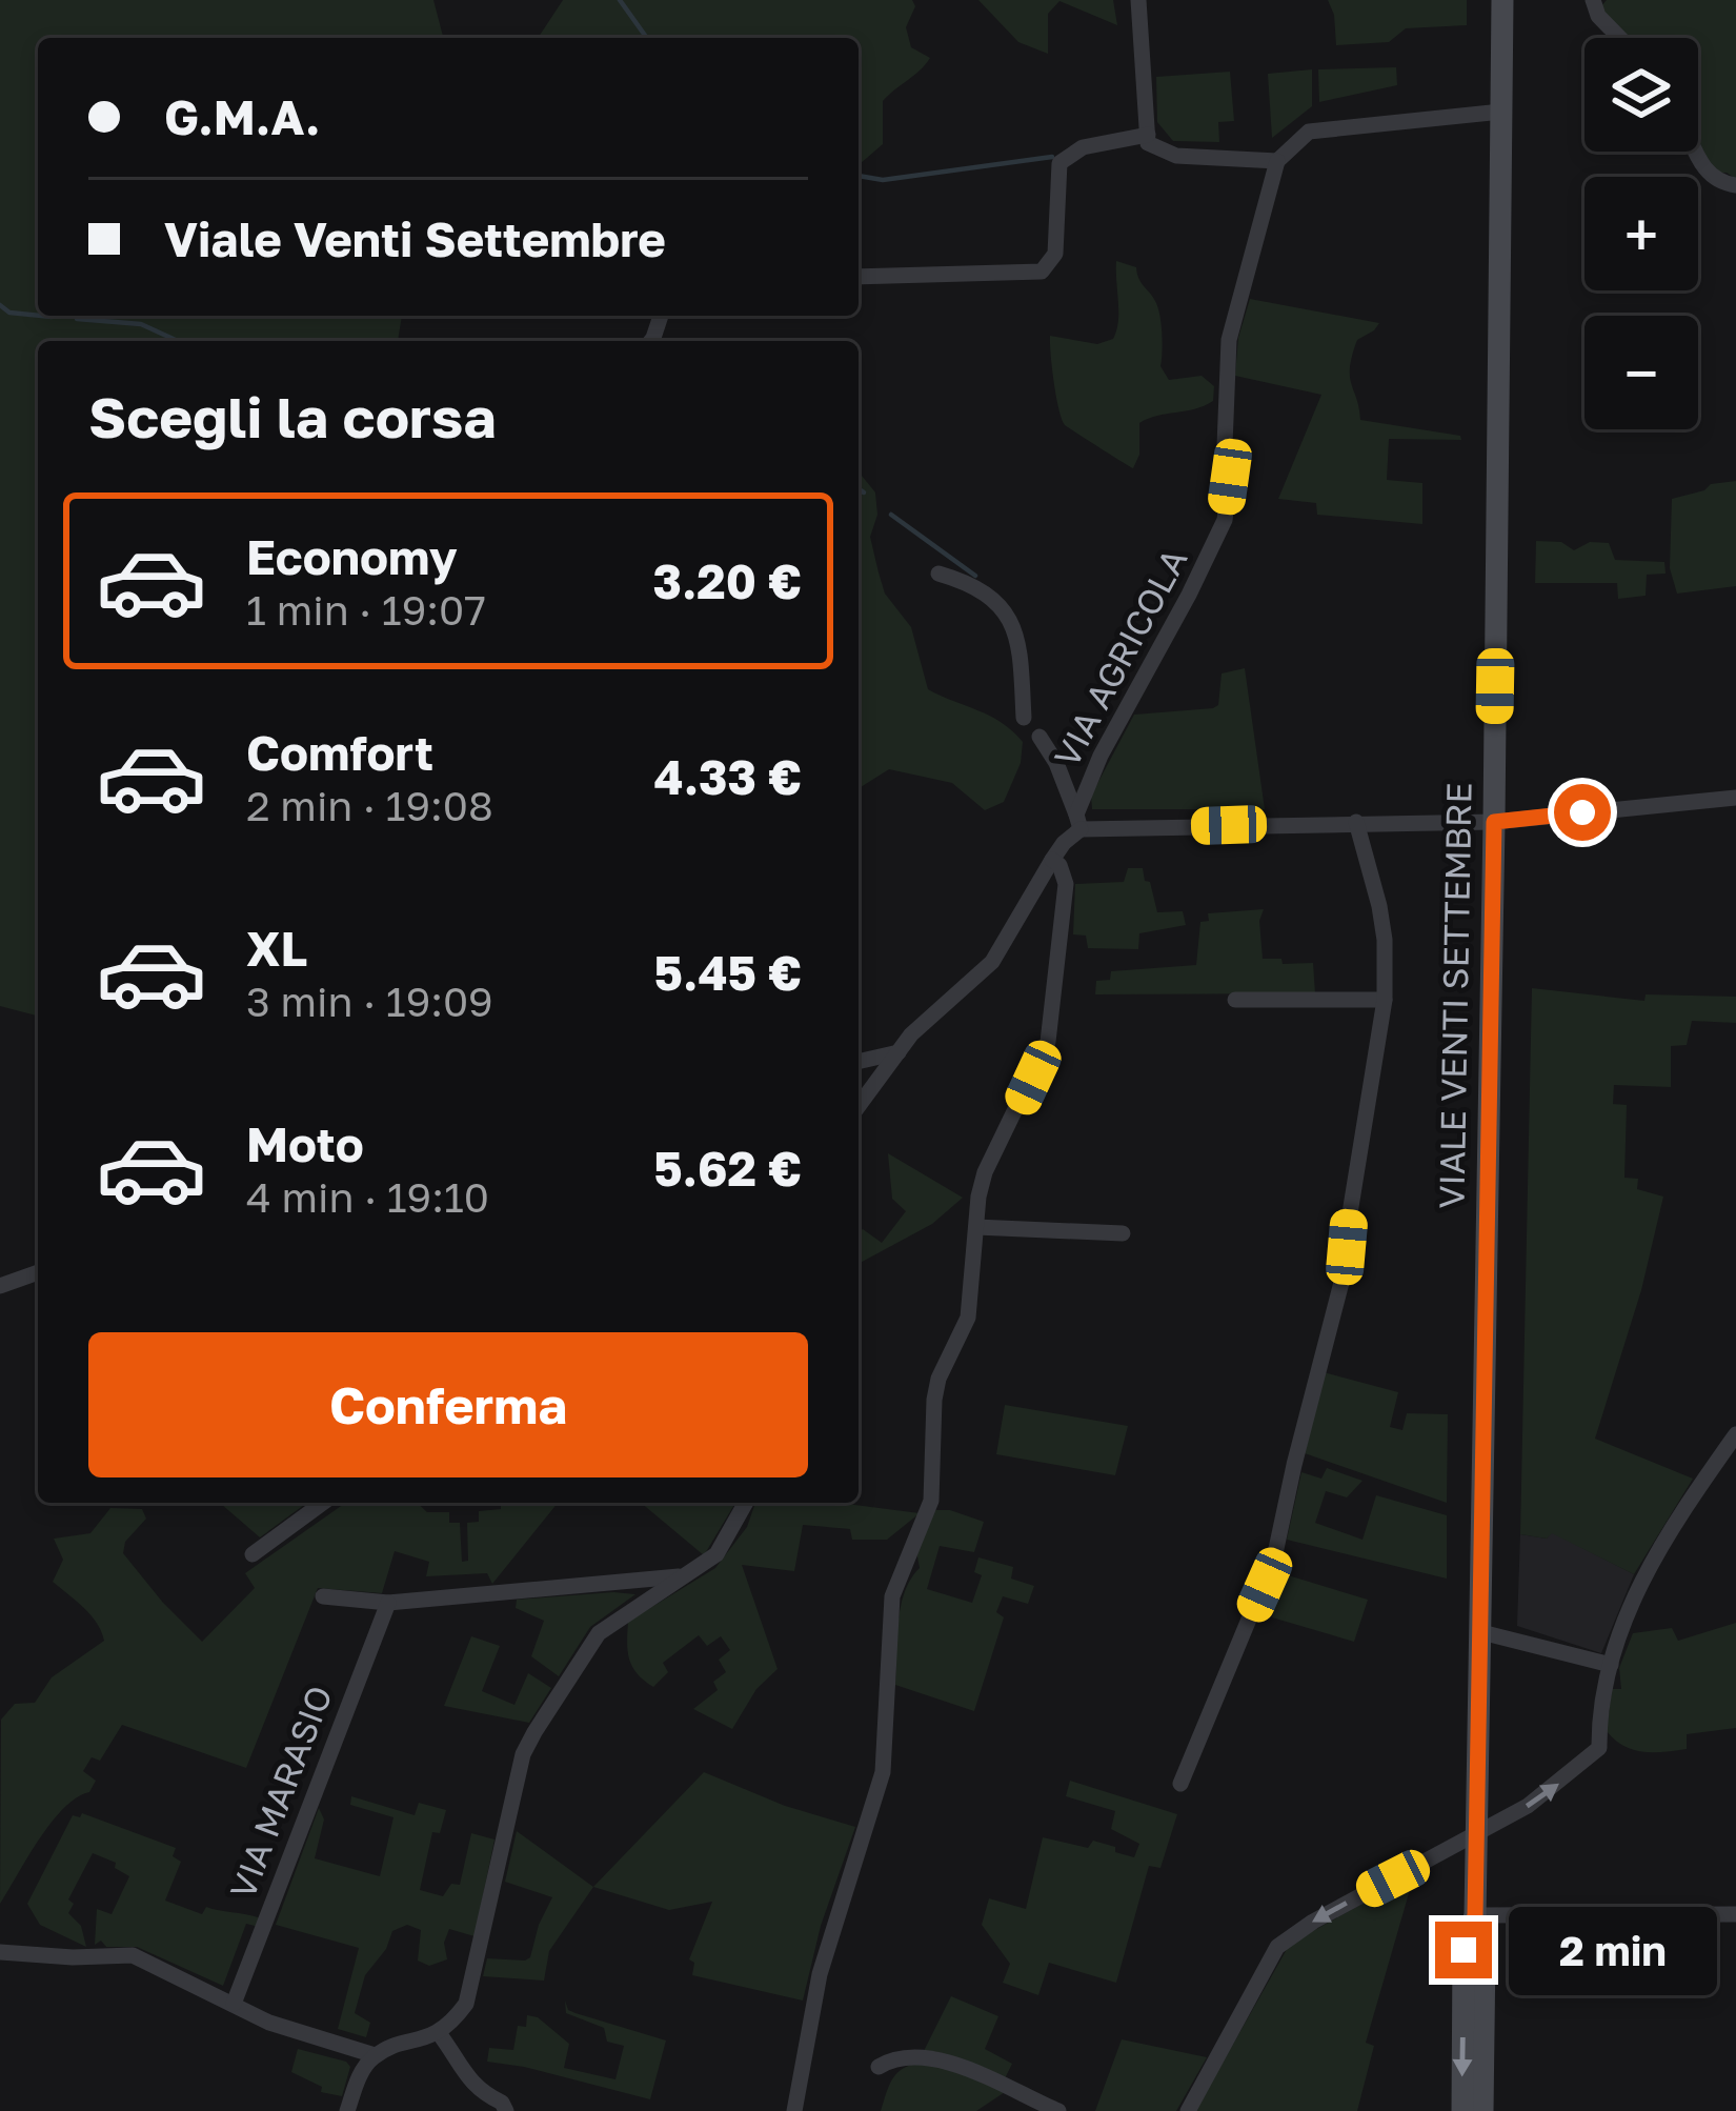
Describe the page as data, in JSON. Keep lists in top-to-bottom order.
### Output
{
  "streets": {
    "main road": ["VIALE VENTI SETTEMBRE"],
    "street": ["VIA AGRICOLA", "VIA MARASIO"]
  },
  "page": {
    "map_buttons": ["+", "−"],
    "banner": ["G.M.A.", "Viale Venti Settembre"],
    "heading": "Scegli la corsa",
    "list": [
      {
        "name": "Economy",
        "note": "1 min · 19:07",
        "value": "3.20 €"
      },
      {
        "name": "Comfort",
        "note": "2 min · 19:08",
        "value": "4.33 €"
      },
      {
        "name": "XL",
        "note": "3 min · 19:09",
        "value": "5.45 €"
      },
      {
        "name": "Moto",
        "note": "4 min · 19:10",
        "value": "5.62 €"
      }
    ],
    "buttons": "Conferma",
    "bubble": "2 min"
  }
}
